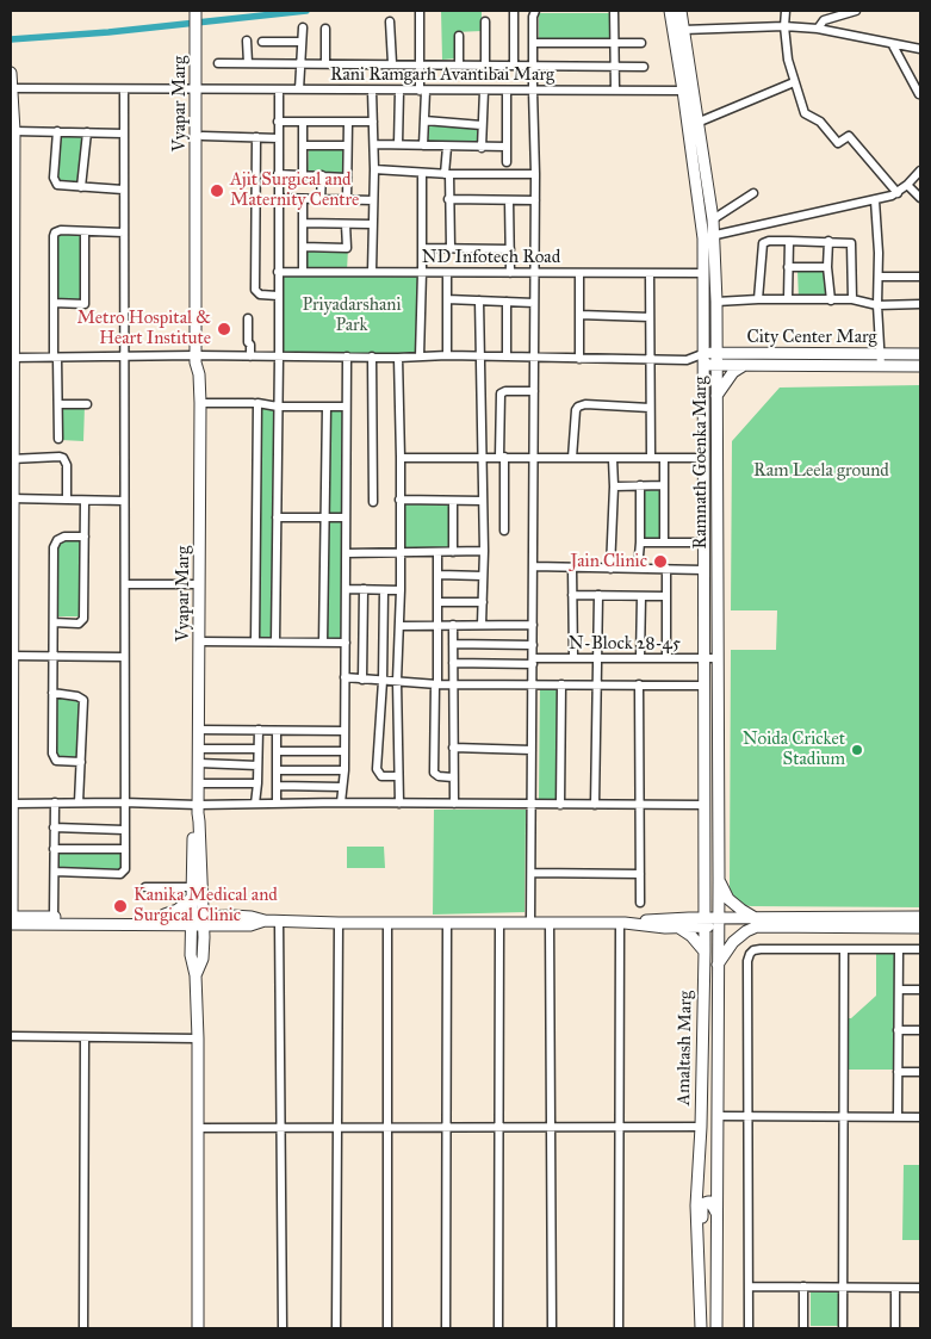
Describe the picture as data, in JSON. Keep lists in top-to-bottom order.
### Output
{
  "streets": {
    "street": [
      "Rani Ramgarh Avantibai Marg",
      "Vyapar Marg",
      "ND Infotech Road",
      "City Center Marg",
      "Ramnath Goenka Marg",
      "N-Block 28-45",
      "Amaltash Marg"
    ]
  },
  "crossings": [
    ["Rani Ramgarh Avantibai Marg", "Vyapar Marg"],
    ["Rani Ramgarh Avantibai Marg", "Ramnath Goenka Marg"],
    ["ND Infotech Road", "Ramnath Goenka Marg"],
    ["City Center Marg", "Ramnath Goenka Marg"],
    ["Ramnath Goenka Marg", "N-Block 28-45"],
    ["Ramnath Goenka Marg", "Amaltash Marg"]
  ],
  "parks": ["Priyadarshani Park", "Ram Leela ground"],
  "places": [
    "Ajit Surgical and Maternity Centre",
    "Metro Hospital & Heart Institute",
    "Jain Clinic",
    "Noida Cricket Stadium",
    "Kanika Medical and Surgical Clinic"
  ]
}
